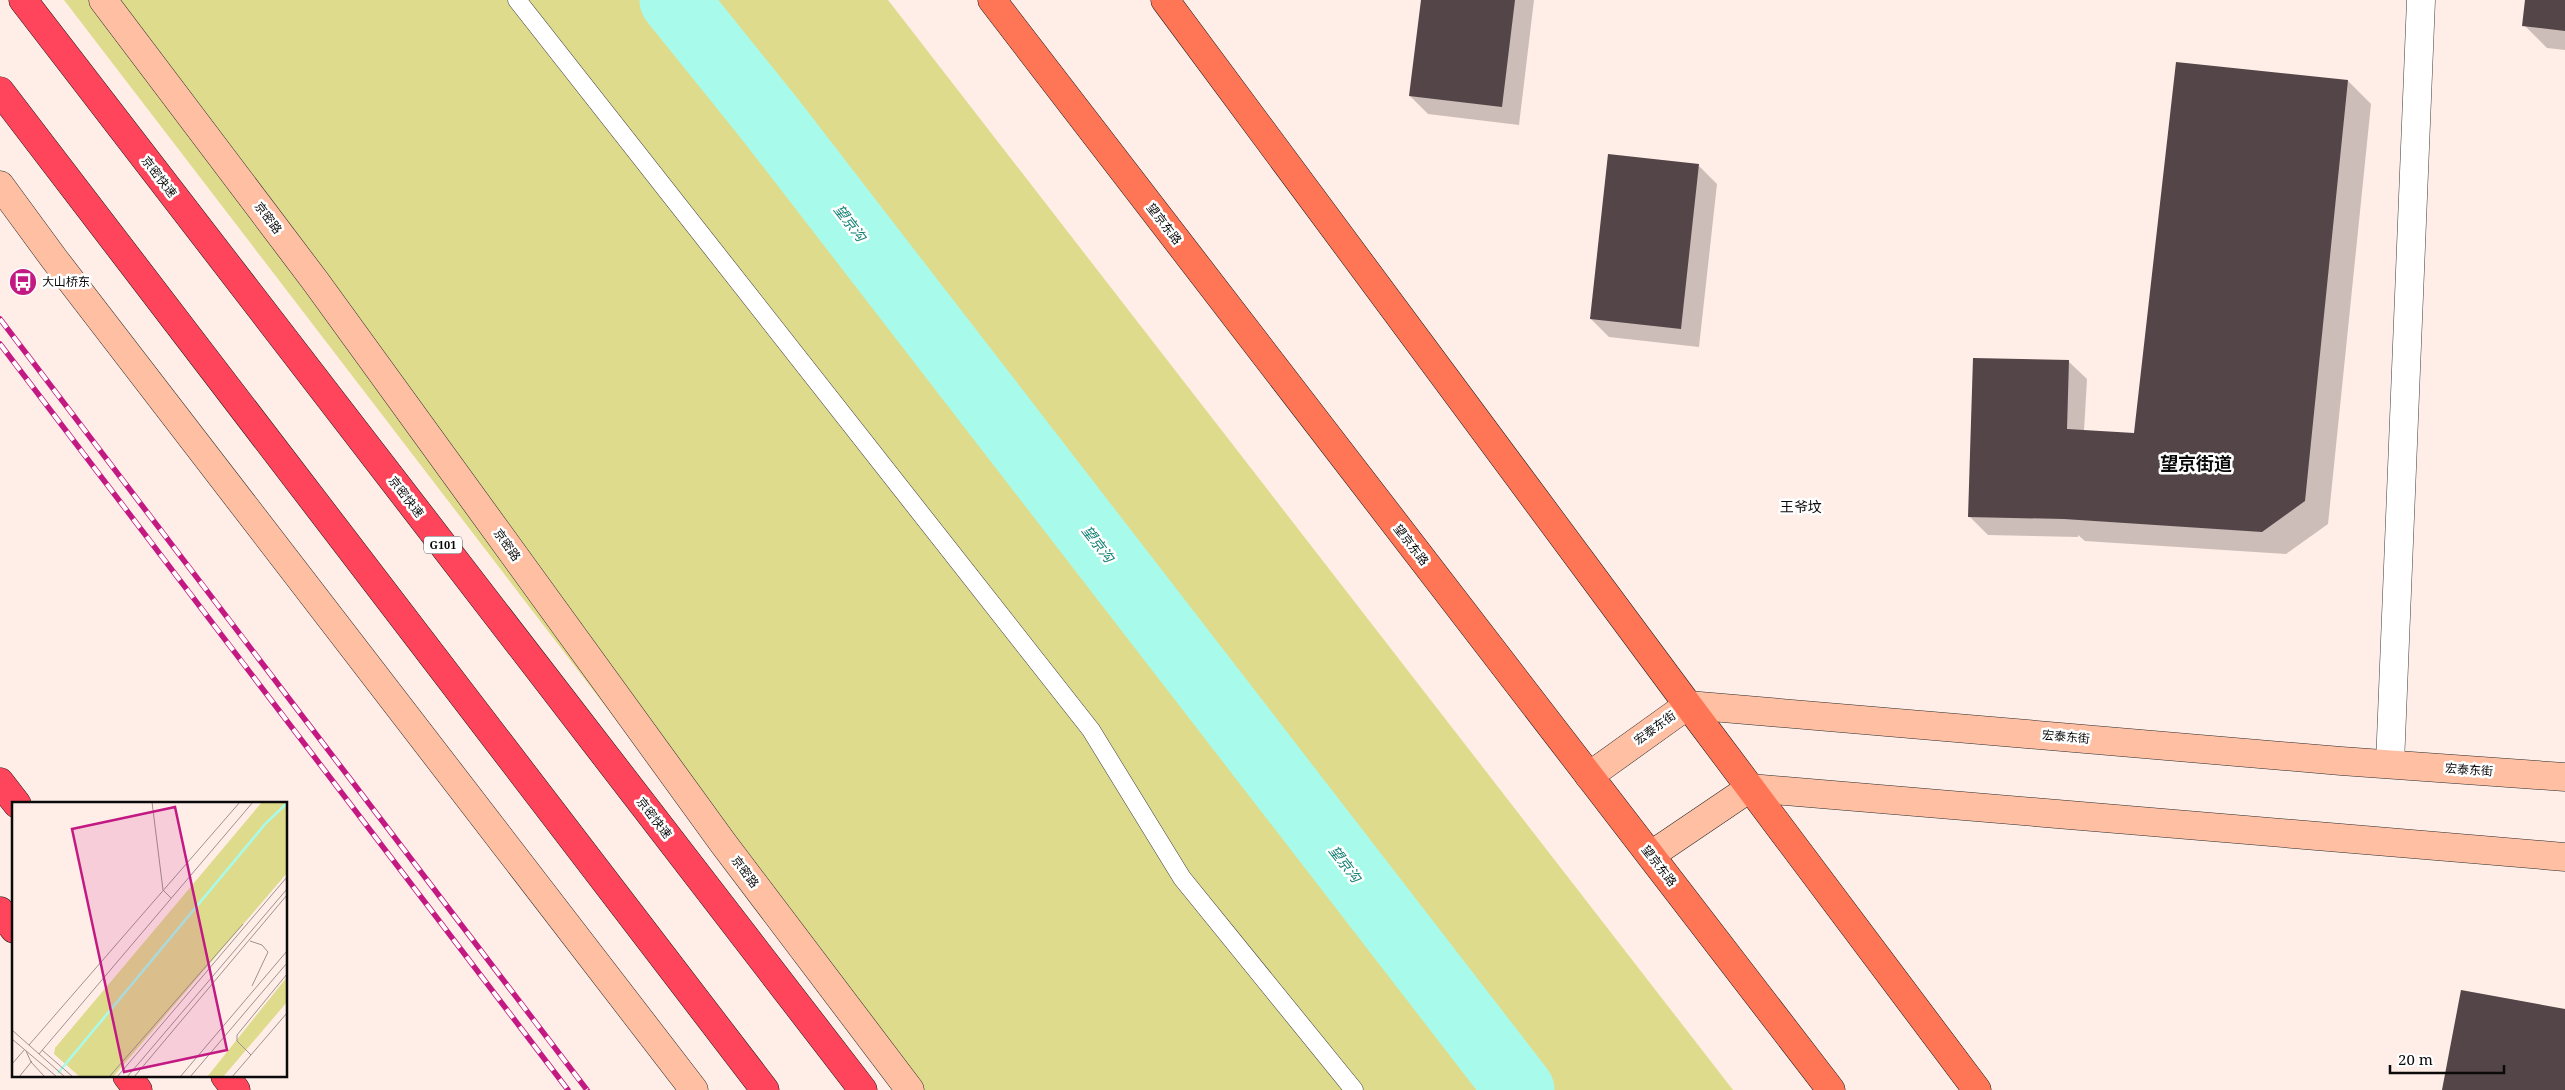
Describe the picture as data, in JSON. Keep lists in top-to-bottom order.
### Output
{
  "streets": {
    "highway": ["京密快速", "G101"],
    "main road": ["京密路", "望京东路", "宏泰东街"]
  },
  "crossings": [
    ["望京东路", "宏泰东街"]
  ],
  "districts": ["望京街道", "王爷坟"],
  "water": ["望京沟"],
  "places": {
    "bus stop": ["大山桥东"]
  },
  "scale_bar": "20 m"
}
